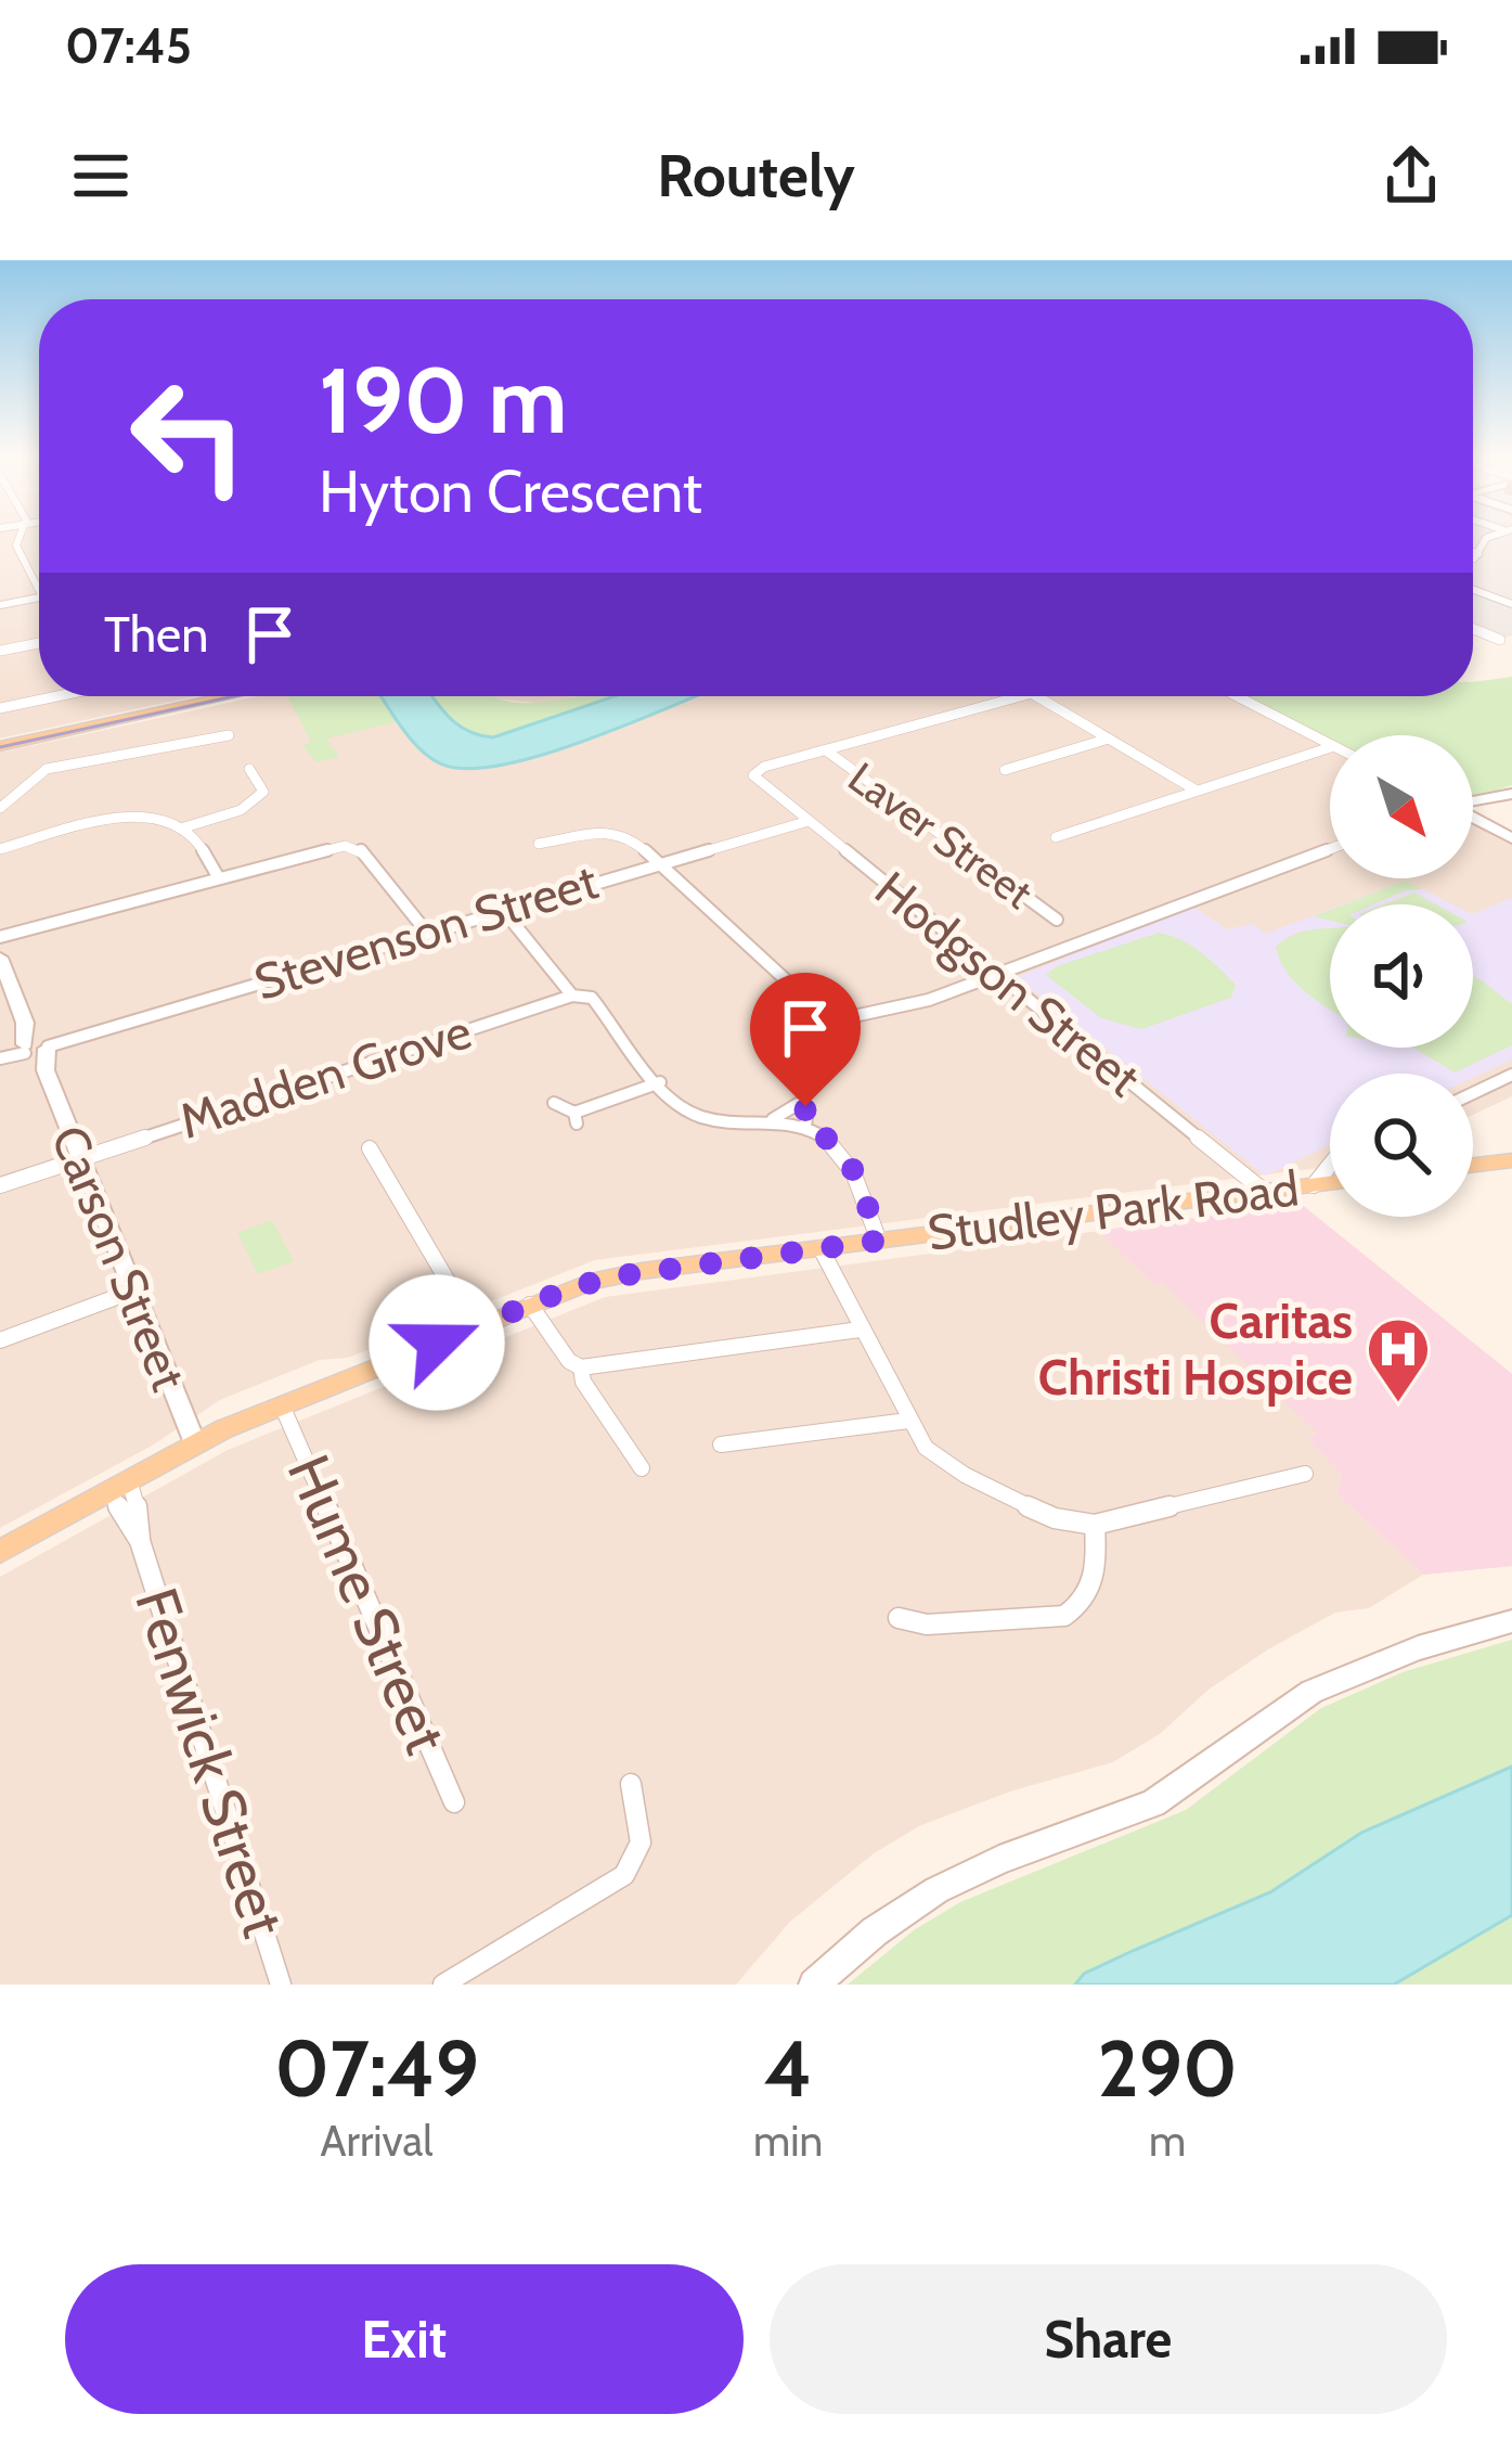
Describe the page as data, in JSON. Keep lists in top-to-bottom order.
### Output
{
  "streets": {
    "main road": ["Studley Park Road"],
    "street": [
      "Laver Street",
      "Stevenson Street",
      "Hodgson Street",
      "Madden Grove",
      "Carson Street",
      "Hume Street",
      "Fenwick Street"
    ]
  },
  "crossings": [
    ["Laver Street", "Hodgson Street"],
    ["Stevenson Street", "Hodgson Street"],
    ["Stevenson Street", "Carson Street"],
    ["Hodgson Street", "Studley Park Road"],
    ["Madden Grove", "Carson Street"],
    ["Studley Park Road", "Carson Street"],
    ["Studley Park Road", "Hume Street"],
    ["Studley Park Road", "Fenwick Street"]
  ],
  "places": {
    "hospital": ["Caritas Christi Hospice"]
  },
  "north": "bottom right",
  "page": {
    "status": "07:45",
    "header": "Routely",
    "turn": ["190 m", "Hyton Crescent"],
    "then": "Then",
    "eta": [
      "07:49",
      "Arrival",
      "4",
      "min",
      "290",
      "m"
    ],
    "buttons": ["Exit", "Share"]
  }
}
